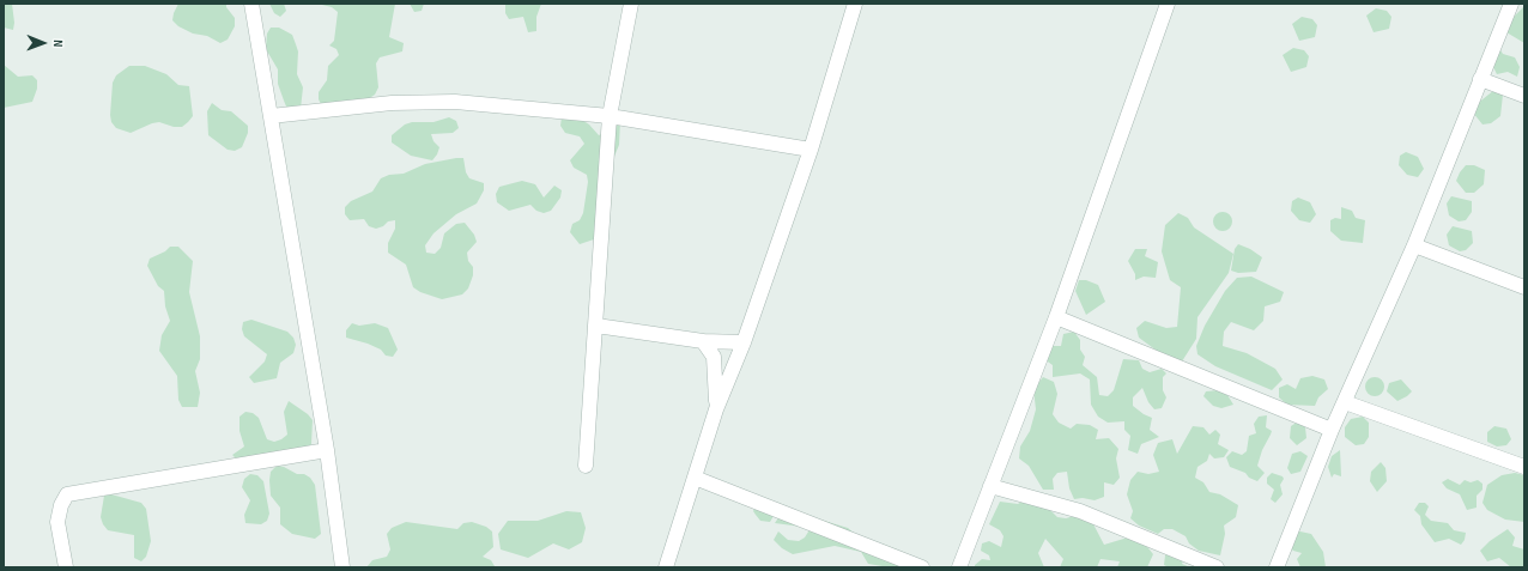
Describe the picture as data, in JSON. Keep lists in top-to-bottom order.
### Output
{
  "north": "right"
}
